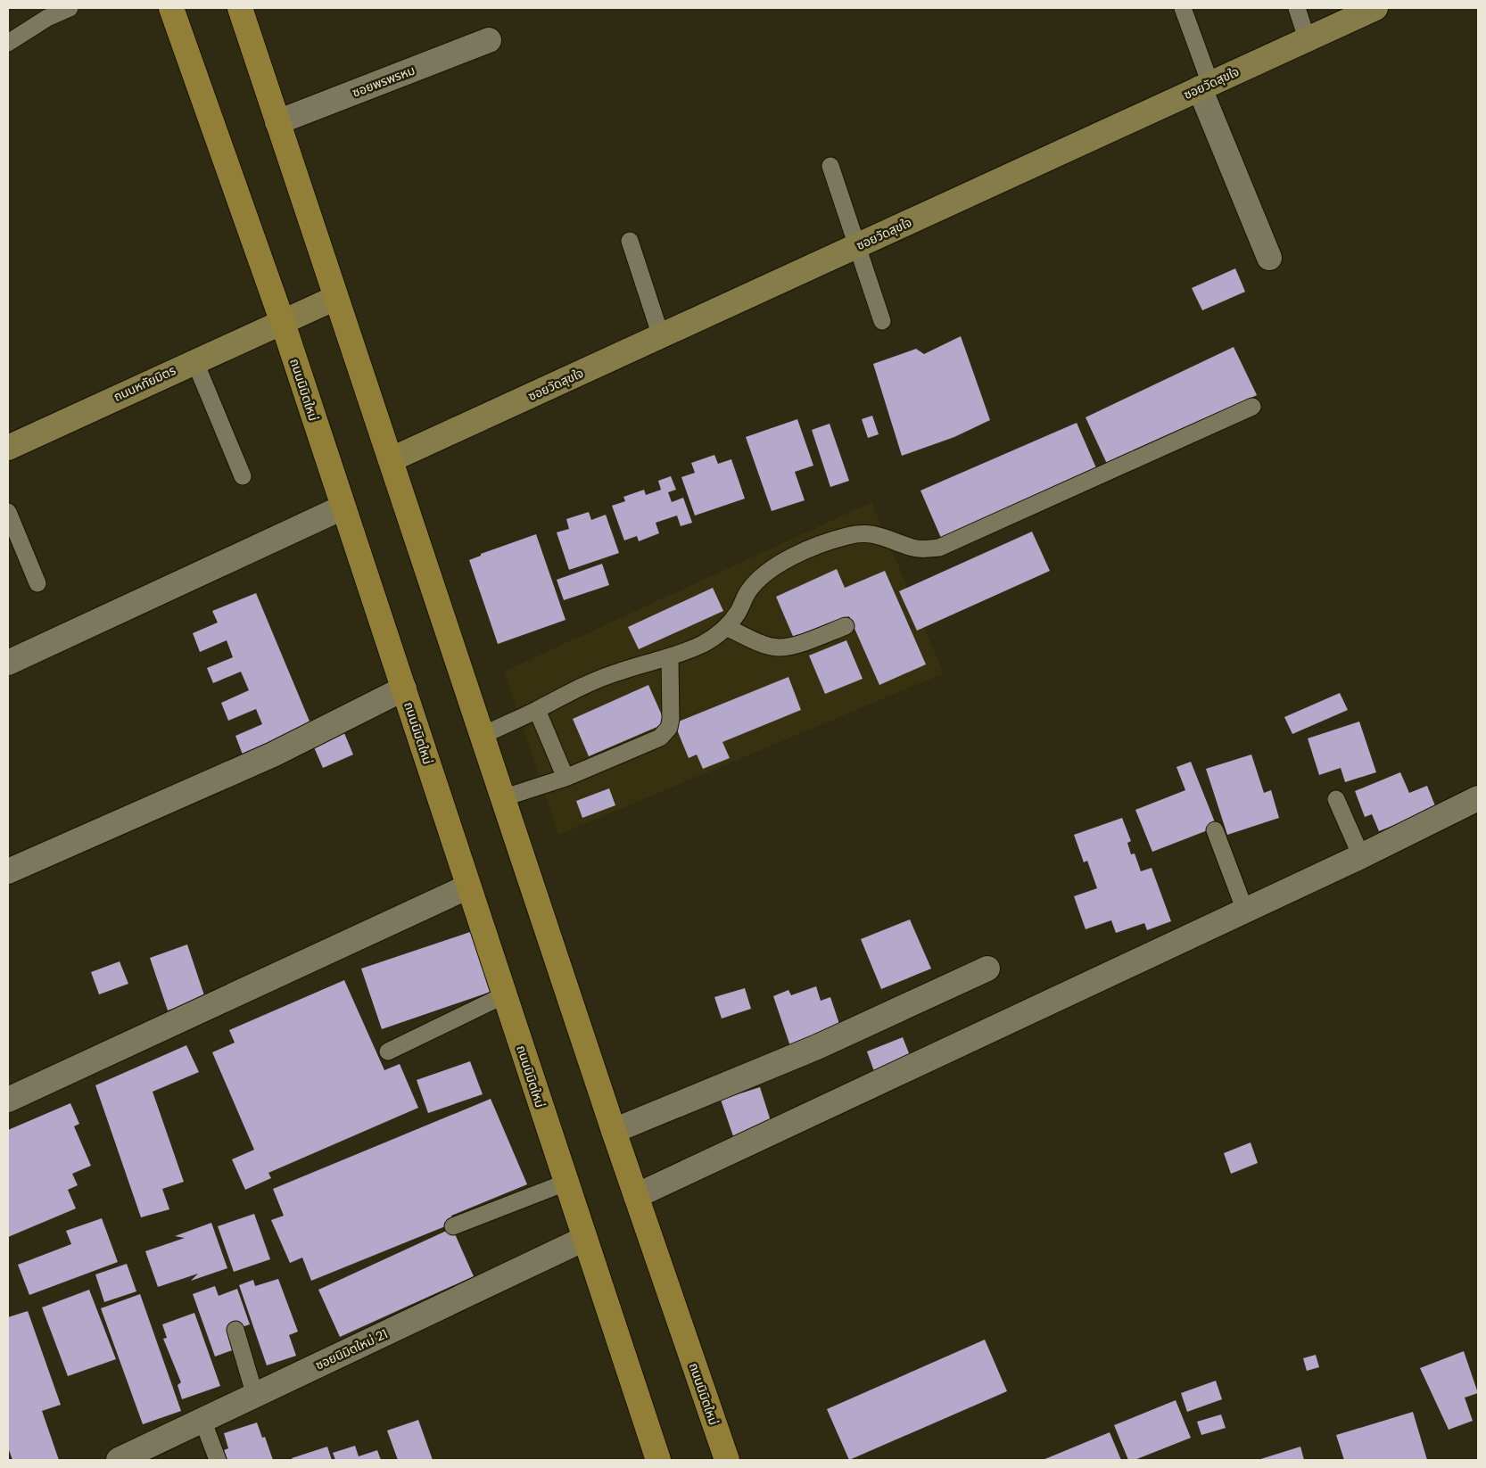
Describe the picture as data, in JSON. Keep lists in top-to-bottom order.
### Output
{
  "streets": {
    "main road": ["ถนนนิมิตใหม่"],
    "street": [
      "ซอยพรพรหม",
      "ซอยวัดสุขใจ",
      "ถนนหทัยมิตร",
      "ซอยนิมิตใหม่ 21"
    ]
  },
  "crossings": [
    ["ซอยพรพรหม", "ถนนนิมิตใหม่"],
    ["ซอยวัดสุขใจ", "ถนนนิมิตใหม่"],
    ["ถนนหทัยมิตร", "ถนนนิมิตใหม่"],
    ["ถนนนิมิตใหม่", "ซอยนิมิตใหม่ 21"]
  ]
}
